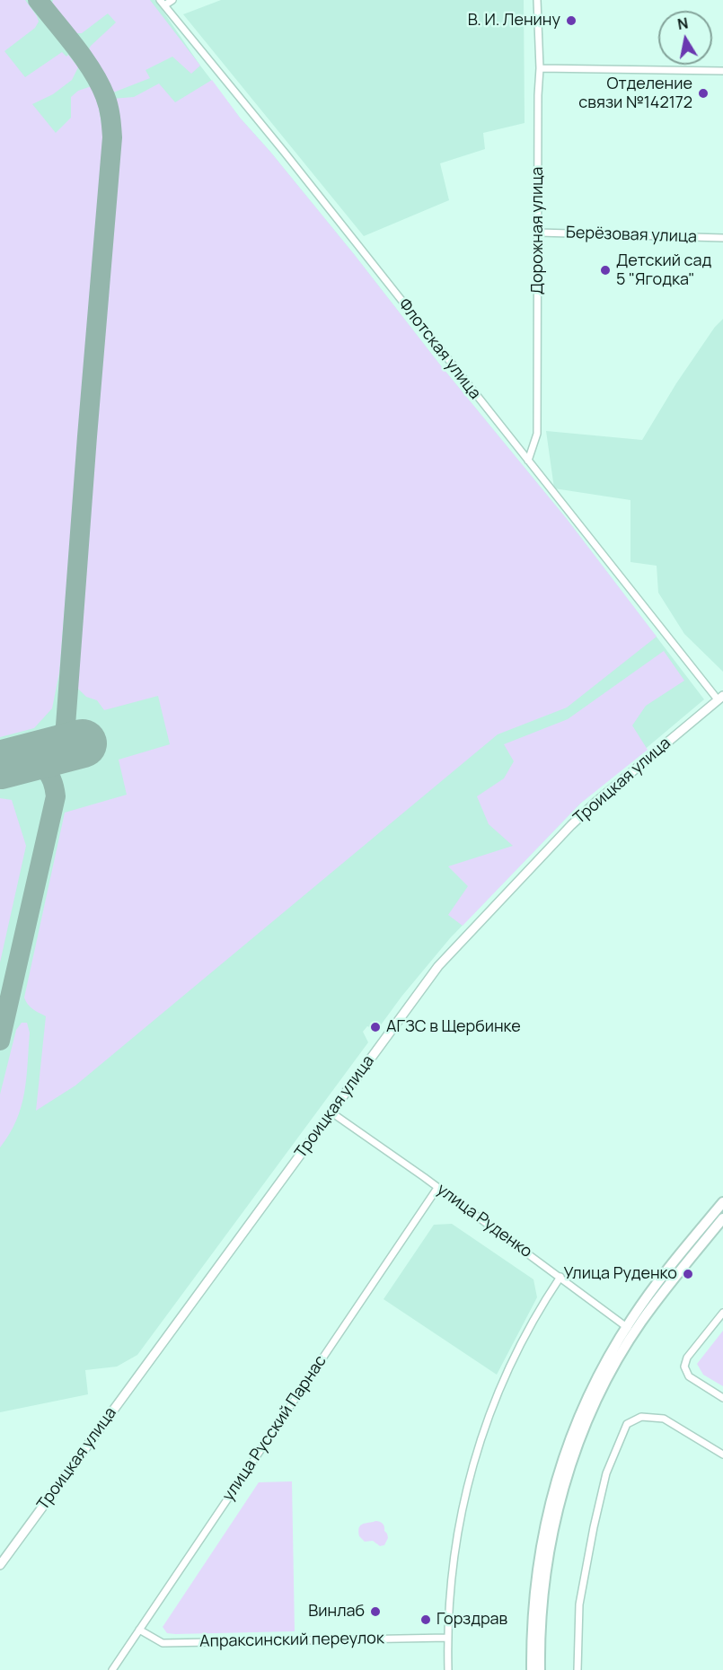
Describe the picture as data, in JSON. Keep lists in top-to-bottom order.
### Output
{
  "streets": {
    "street": [
      "Дорожная улица",
      "Берёзовая улица",
      "Флотская улица",
      "Троицкая улица",
      "улица Руденко",
      "улица Русский Парнас",
      "Апраксинский переулок"
    ]
  },
  "crossings": [
    ["Дорожная улица", "Берёзовая улица"],
    ["Дорожная улица", "Флотская улица"],
    ["Флотская улица", "Троицкая улица"],
    ["Троицкая улица", "улица Руденко"],
    ["улица Руденко", "улица Русский Парнас"],
    ["улица Русский Парнас", "Апраксинский переулок"]
  ],
  "places": [
    "В. И. Ленину",
    "Отделение связи №142172",
    "Детский сад 5 \"Ягодка\"",
    "АГЗС в Щербинке",
    "Улица Руденко",
    "Винлаб",
    "Горздрав"
  ],
  "north": "top"
}
